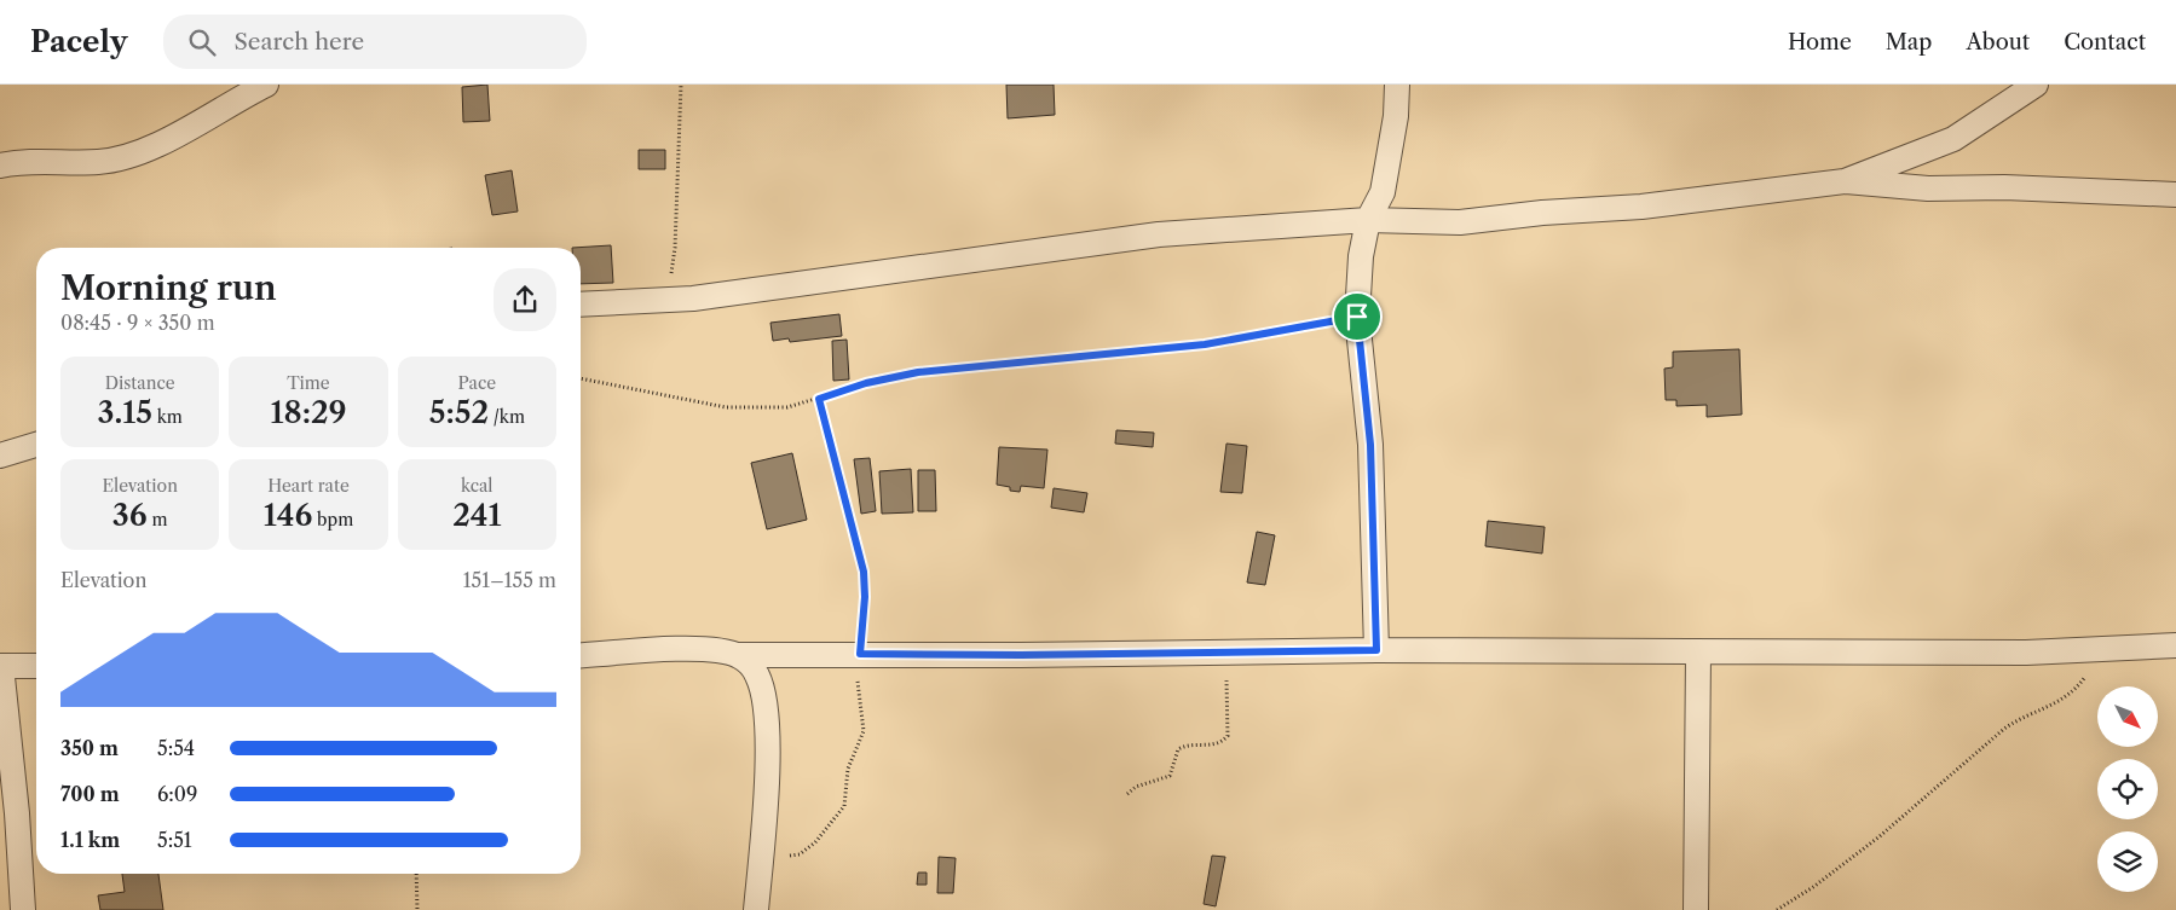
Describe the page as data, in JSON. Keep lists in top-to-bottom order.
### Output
{
  "north": "bottom right",
  "page": {
    "header": "Pacely",
    "search": "Search here",
    "nav": [
      "Home",
      "Map",
      "About",
      "Contact"
    ],
    "heading": ["Morning run", "08:45 · 9 × 350 m"],
    "stats": [
      ["Distance", "3.15 km"],
      ["Time", "18:29"],
      ["Pace", "5:52 /km"],
      ["Elevation", "36 m"],
      ["Heart rate", "146 bpm"],
      ["kcal", "241"]
    ],
    "chart": ["Elevation", "151–155 m"],
    "list": [
      {
        "name": "350 m",
        "note": "5:54"
      },
      {
        "name": "700 m",
        "note": "6:09"
      },
      {
        "name": "1.1 km",
        "note": "5:51"
      }
    ]
  }
}
